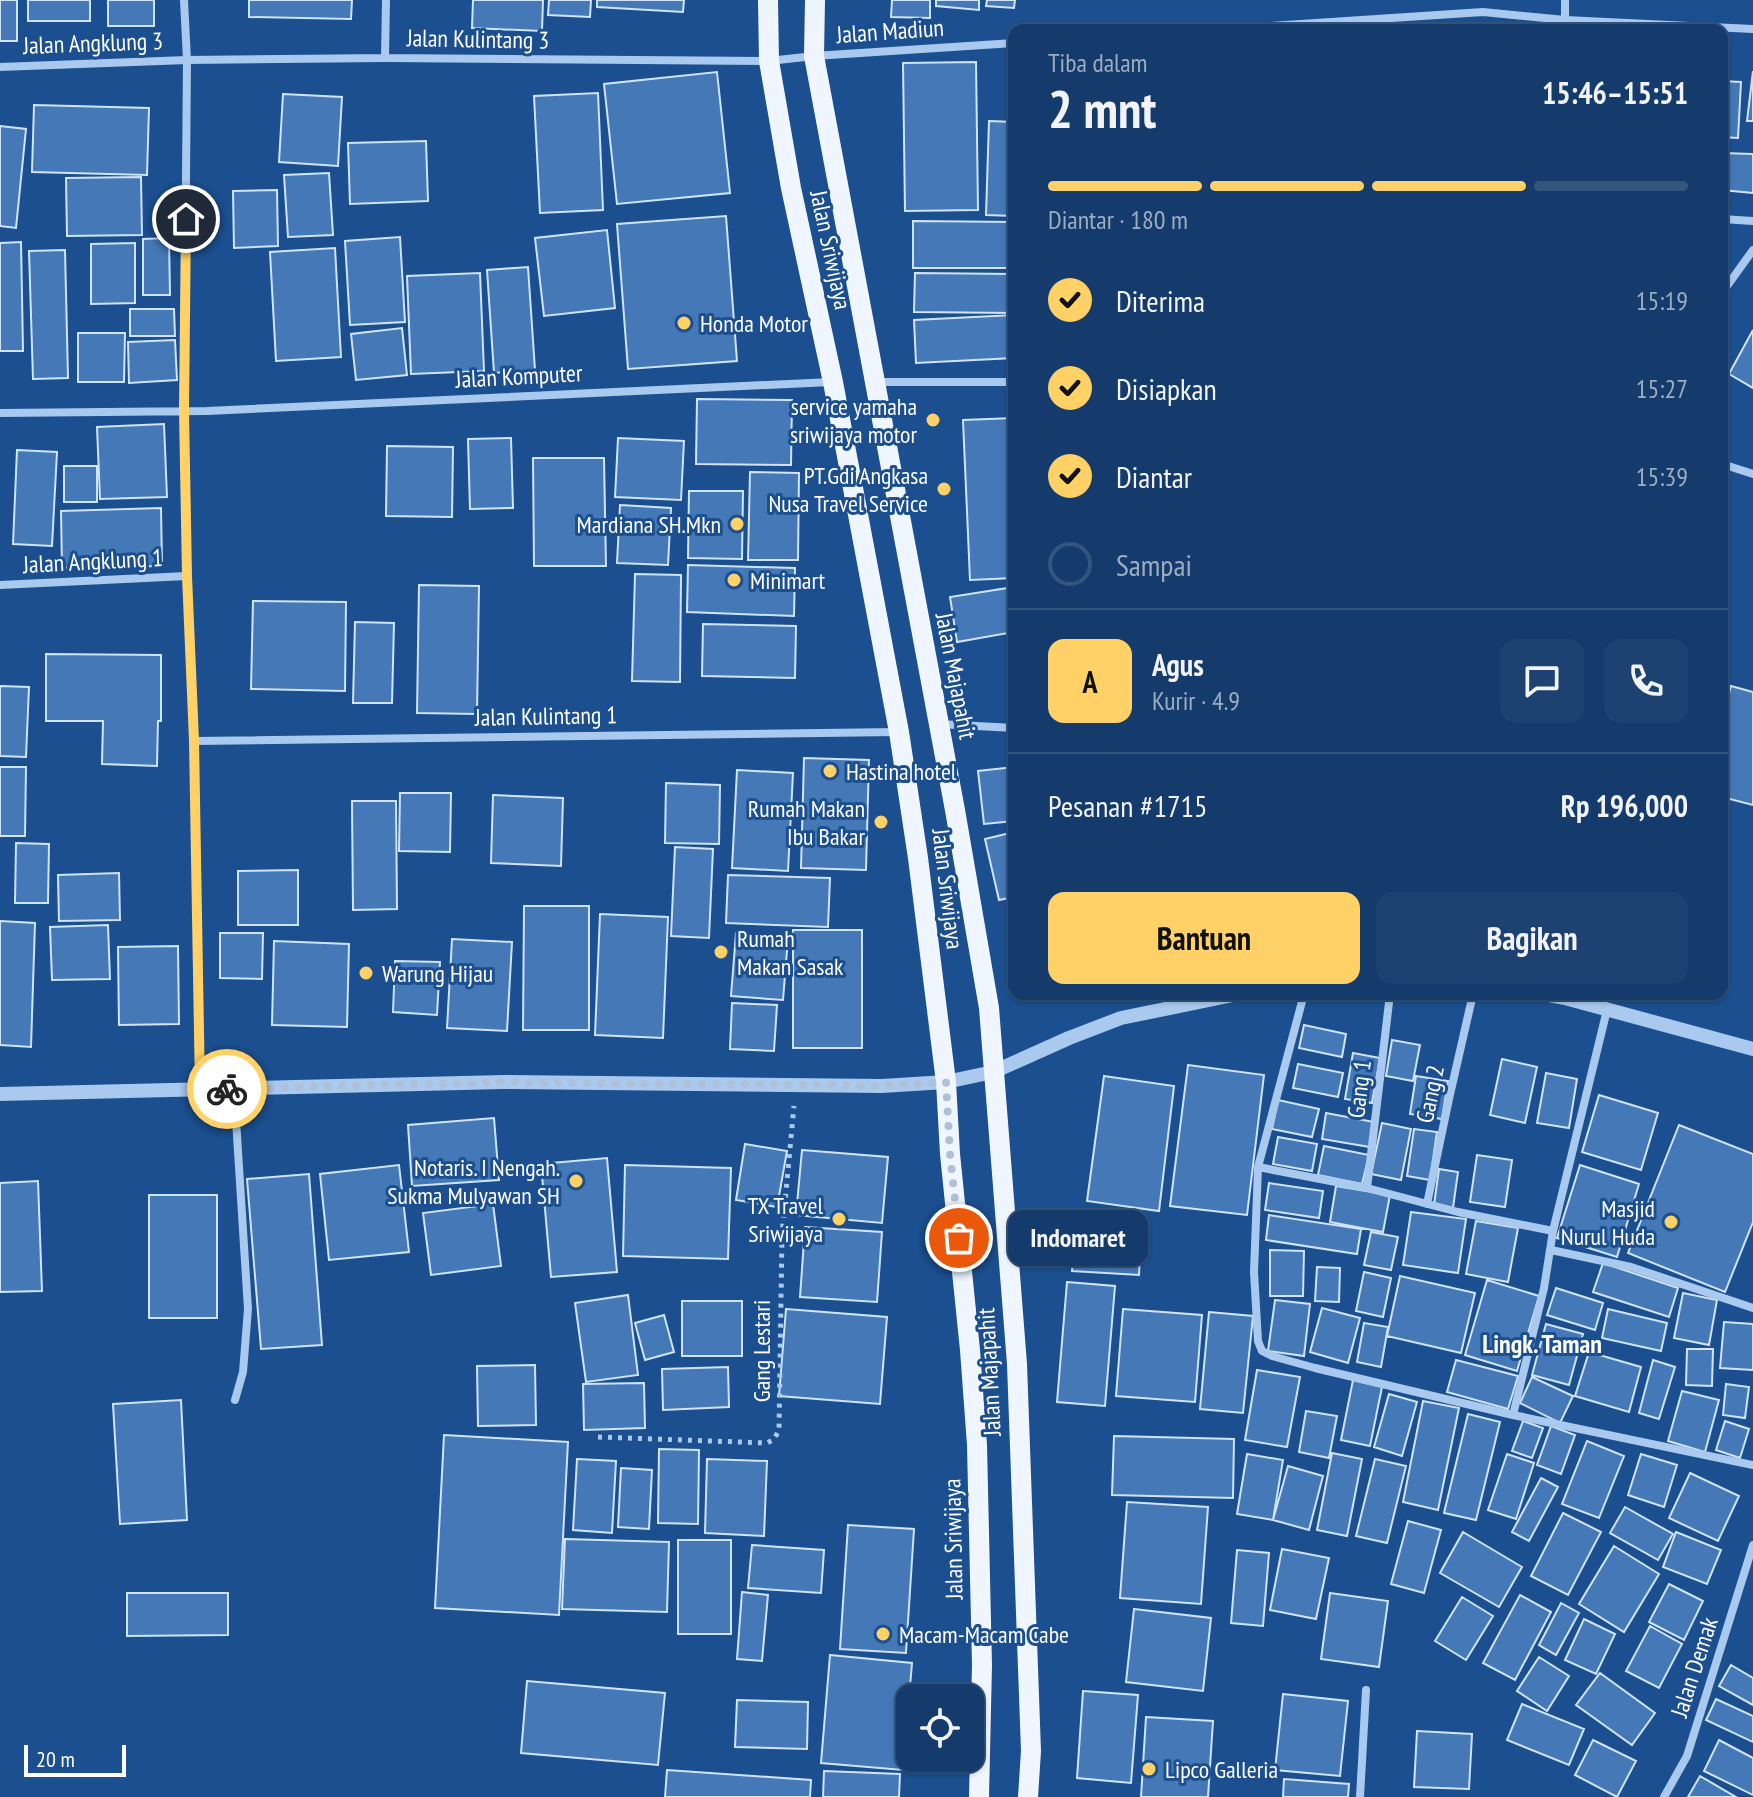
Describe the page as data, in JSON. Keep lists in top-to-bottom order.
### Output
{
  "streets": {
    "main road": ["Jalan Sriwijaya", "Jalan Majapahit"],
    "street": [
      "Jalan Madiun",
      "Jalan Kulintang 3",
      "Jalan Angklung 3",
      "Jalan Komputer",
      "Jalan Angklung 1",
      "Jalan Kulintang 1",
      "Gang 1",
      "Gang 2",
      "Jalan Demak"
    ],
    "path": ["Gang Lestari"]
  },
  "crossings": [
    ["Jalan Madiun", "Jalan Kulintang 3"],
    ["Jalan Madiun", "Jalan Sriwijaya"],
    ["Jalan Madiun", "Jalan Majapahit"],
    ["Jalan Kulintang 3", "Jalan Angklung 3"],
    ["Jalan Kulintang 3", "Jalan Sriwijaya"],
    ["Jalan Sriwijaya", "Jalan Komputer"],
    ["Jalan Sriwijaya", "Jalan Kulintang 1"]
  ],
  "districts": ["Lingk. Taman"],
  "places": [
    "Honda Motor",
    "service yamaha sriwijaya motor",
    "PT.Gdi Angkasa Nusa Travel Service",
    "Mardiana SH.Mkn",
    "Minimart",
    "Hastina hotel",
    "Rumah Makan Ibu Bakar",
    "Rumah Makan Sasak",
    "Warung Hijau",
    "Notaris. I Nengah. Sukma Mulyawan SH",
    "TX Travel Sriwijaya",
    "Masjid Nurul Huda",
    "Indomaret",
    "Macam-Macam Cabe",
    "Lipco Galleria"
  ],
  "scale_bar": "20 m",
  "page": {
    "heading": ["2 mnt", "Tiba dalam", "15:46–15:51"],
    "panel": [
      "Agus",
      "Kurir · 4.9",
      "Pesanan #1715",
      "Rp 196,000"
    ],
    "bar": "Diantar · 180 m",
    "list": [
      ["Diterima", "15:19"],
      ["Disiapkan", "15:27"],
      ["Diantar", "15:39"],
      "Sampai"
    ],
    "round": "A",
    "buttons": ["Bantuan", "Bagikan"],
    "bubble": "Indomaret",
    "scale": "20 m"
  }
}
